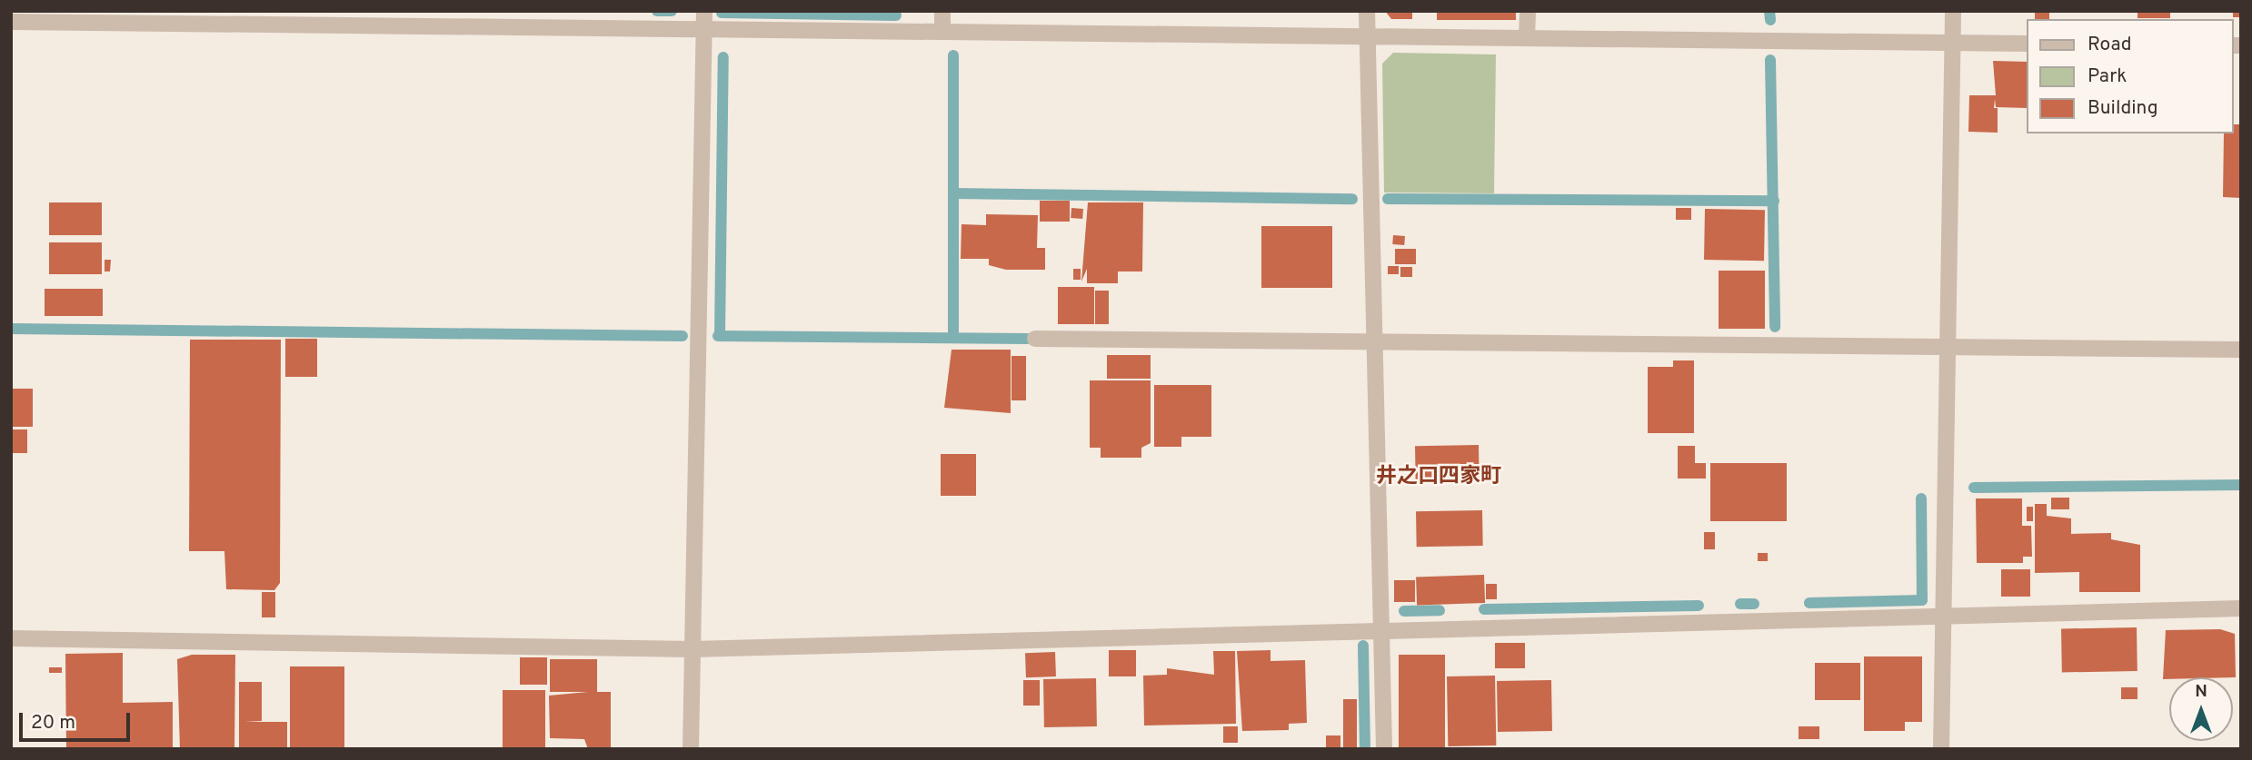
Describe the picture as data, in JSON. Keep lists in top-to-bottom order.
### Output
{
  "districts": ["井之口四家町"],
  "legend": ["Road", "Park", "Building"],
  "scale_bar": "20 m",
  "north": "top"
}
